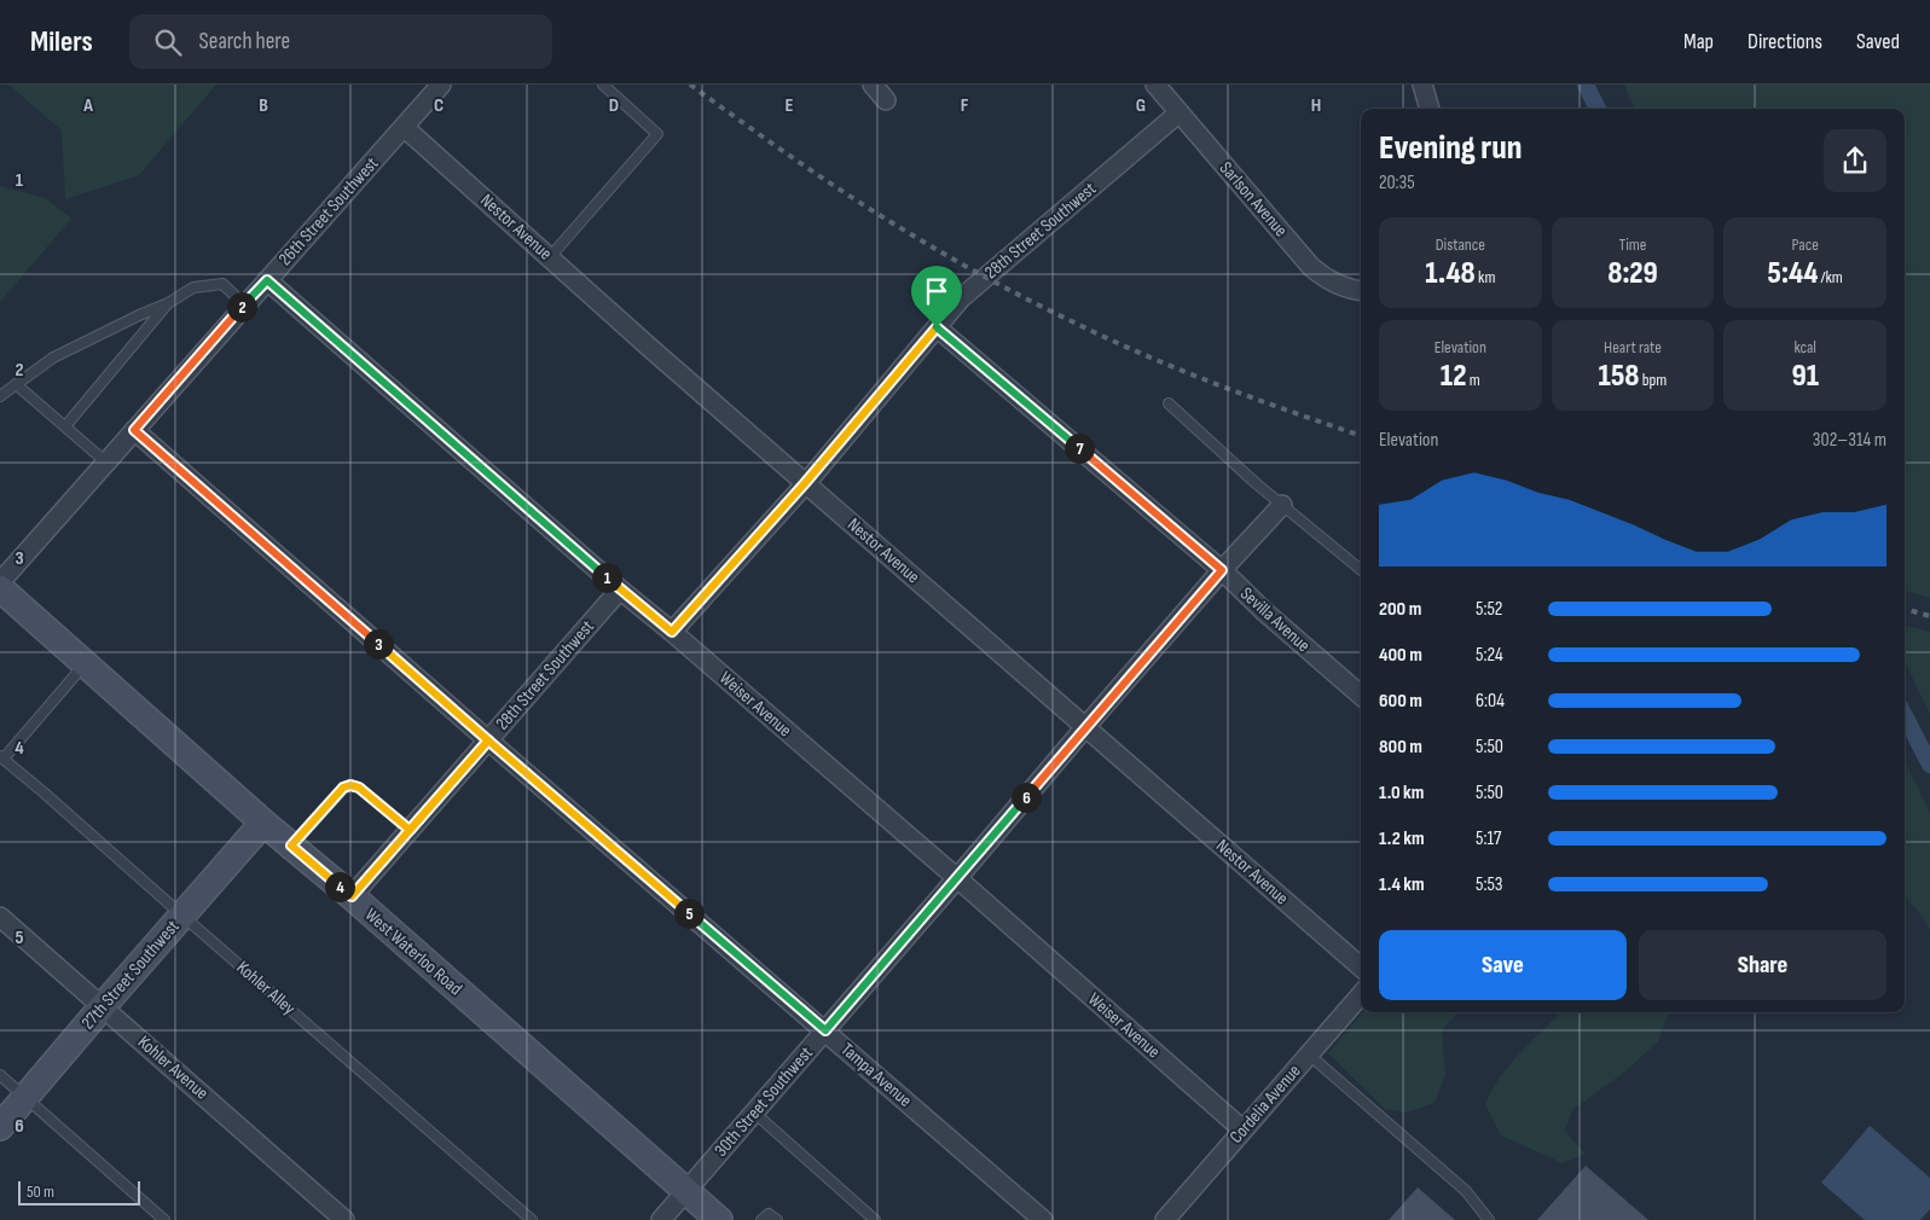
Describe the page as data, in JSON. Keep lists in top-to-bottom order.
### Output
{
  "streets": {
    "main road": ["West Waterloo Road", "27th Street Southwest"],
    "street": [
      "Sarlson Avenue",
      "26th Street Southwest",
      "Nestor Avenue",
      "28th Street Southwest",
      "Sevilla Avenue",
      "Weiser Avenue",
      "Kohler Avenue",
      "Tampa Avenue",
      "30th Street Southwest",
      "Cordelia Avenue"
    ],
    "lane": ["Kohler Alley"]
  },
  "crossings": [
    ["Sarlson Avenue", "28th Street Southwest"],
    ["26th Street Southwest", "Nestor Avenue"],
    ["26th Street Southwest", "Weiser Avenue"],
    ["26th Street Southwest", "Tampa Avenue"],
    ["Nestor Avenue", "28th Street Southwest"],
    ["Nestor Avenue", "30th Street Southwest"],
    ["28th Street Southwest", "Sevilla Avenue"],
    ["28th Street Southwest", "Weiser Avenue"],
    ["28th Street Southwest", "West Waterloo Road"],
    ["28th Street Southwest", "Tampa Avenue"],
    ["Sevilla Avenue", "30th Street Southwest"],
    ["Weiser Avenue", "30th Street Southwest"],
    ["Weiser Avenue", "Cordelia Avenue"],
    ["West Waterloo Road", "27th Street Southwest"],
    ["West Waterloo Road", "30th Street Southwest"],
    ["27th Street Southwest", "Kohler Alley"],
    ["27th Street Southwest", "Kohler Avenue"],
    ["Tampa Avenue", "30th Street Southwest"]
  ],
  "scale_bar": "50 m",
  "page": {
    "header": "Milers",
    "search": "Search here",
    "nav": ["Map", "Directions", "Saved"],
    "heading": ["Evening run", "20:35"],
    "stats": [
      ["Distance", "1.48 km"],
      ["Time", "8:29"],
      ["Pace", "5:44 /km"],
      ["Elevation", "12 m"],
      ["Heart rate", "158 bpm"],
      ["kcal", "91"]
    ],
    "pins": [
      "2",
      "7",
      "1",
      "3",
      "6",
      "4",
      "5"
    ],
    "chart": ["Elevation", "302–314 m"],
    "list": [
      {
        "name": "200 m",
        "note": "5:52"
      },
      {
        "name": "400 m",
        "note": "5:24"
      },
      {
        "name": "600 m",
        "note": "6:04"
      },
      {
        "name": "800 m",
        "note": "5:50"
      },
      {
        "name": "1.0 km",
        "note": "5:50"
      },
      {
        "name": "1.2 km",
        "note": "5:17"
      },
      {
        "name": "1.4 km",
        "note": "5:53"
      }
    ],
    "buttons": ["Save", "Share"],
    "scale": "50 m"
  },
  "grid": {
    "columns": [
      "A",
      "B",
      "C",
      "D",
      "E",
      "F",
      "G",
      "H"
    ],
    "rows": [
      "1",
      "2",
      "3",
      "4",
      "5",
      "6"
    ]
  }
}
